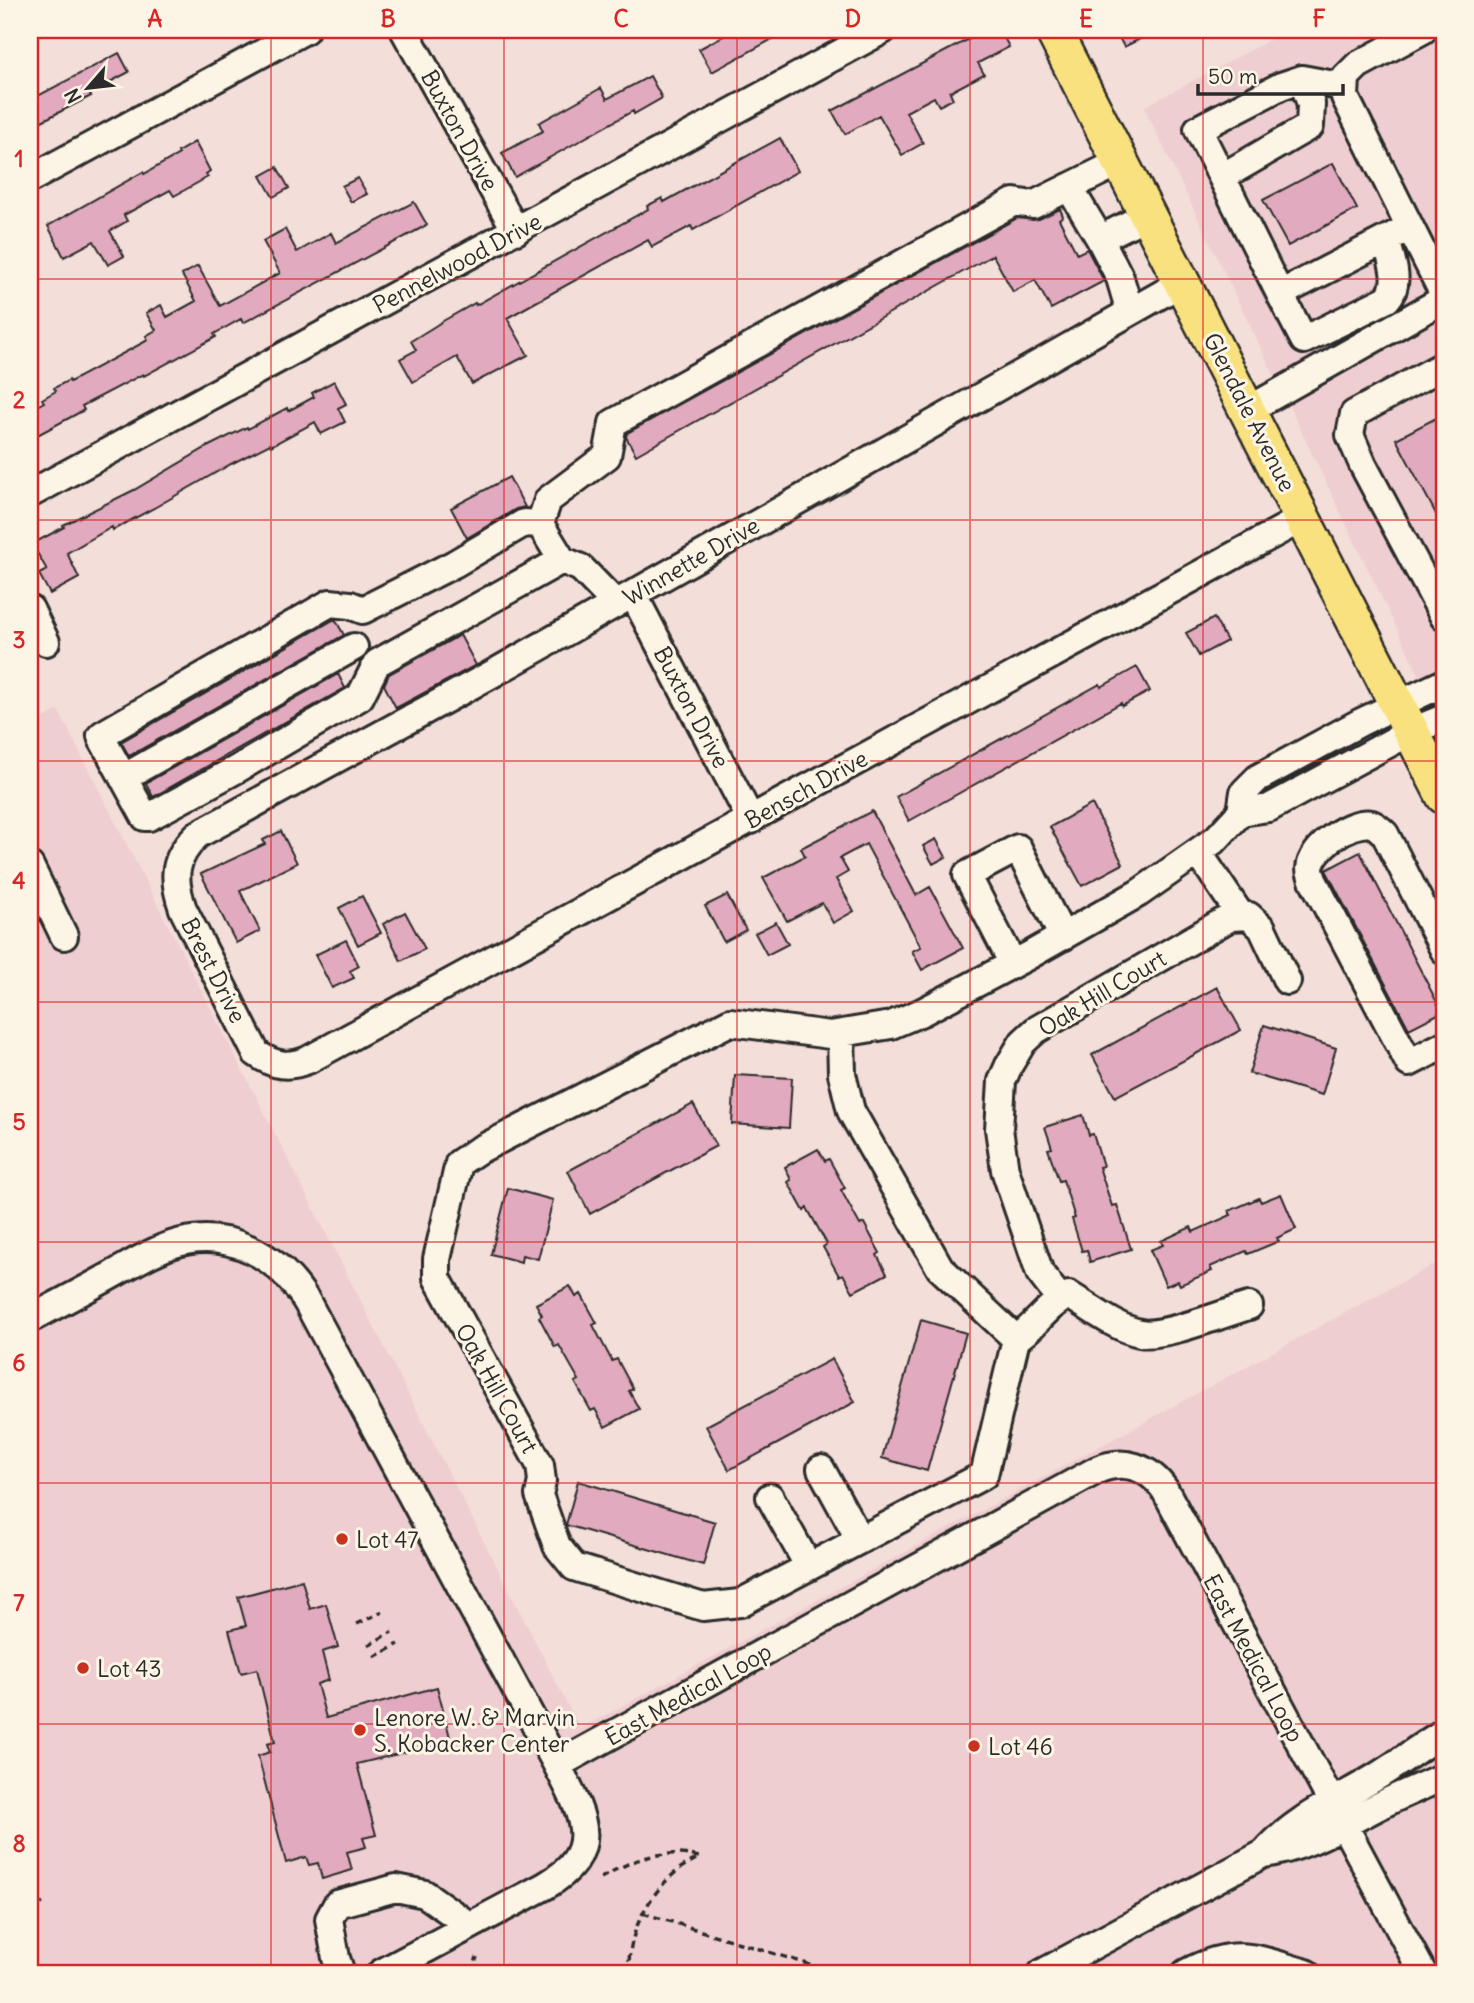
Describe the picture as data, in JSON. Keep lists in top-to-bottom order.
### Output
{
  "streets": {
    "main road": ["Glendale Avenue"],
    "street": [
      "Buxton Drive",
      "Pennelwood Drive",
      "Winnette Drive",
      "Bensch Drive",
      "Brest Drive",
      "Oak Hill Court",
      "East Medical Loop"
    ]
  },
  "crossings": [
    ["Buxton Drive", "Pennelwood Drive"],
    ["Buxton Drive", "Winnette Drive"],
    ["Buxton Drive", "Bensch Drive"],
    ["Glendale Avenue", "Winnette Drive"],
    ["Glendale Avenue", "Bensch Drive"],
    ["Glendale Avenue", "Oak Hill Court"],
    ["Winnette Drive", "Brest Drive"],
    ["Bensch Drive", "Brest Drive"]
  ],
  "places": [
    "Lot 47",
    "Lot 43",
    "Lenore W. & Marvin S. Kobacker Center",
    "Lot 46"
  ],
  "scale_bar": "50 m",
  "north": "bottom left",
  "grid": {
    "columns": [
      "A",
      "B",
      "C",
      "D",
      "E",
      "F"
    ],
    "rows": [
      "1",
      "2",
      "3",
      "4",
      "5",
      "6",
      "7",
      "8"
    ]
  }
}
